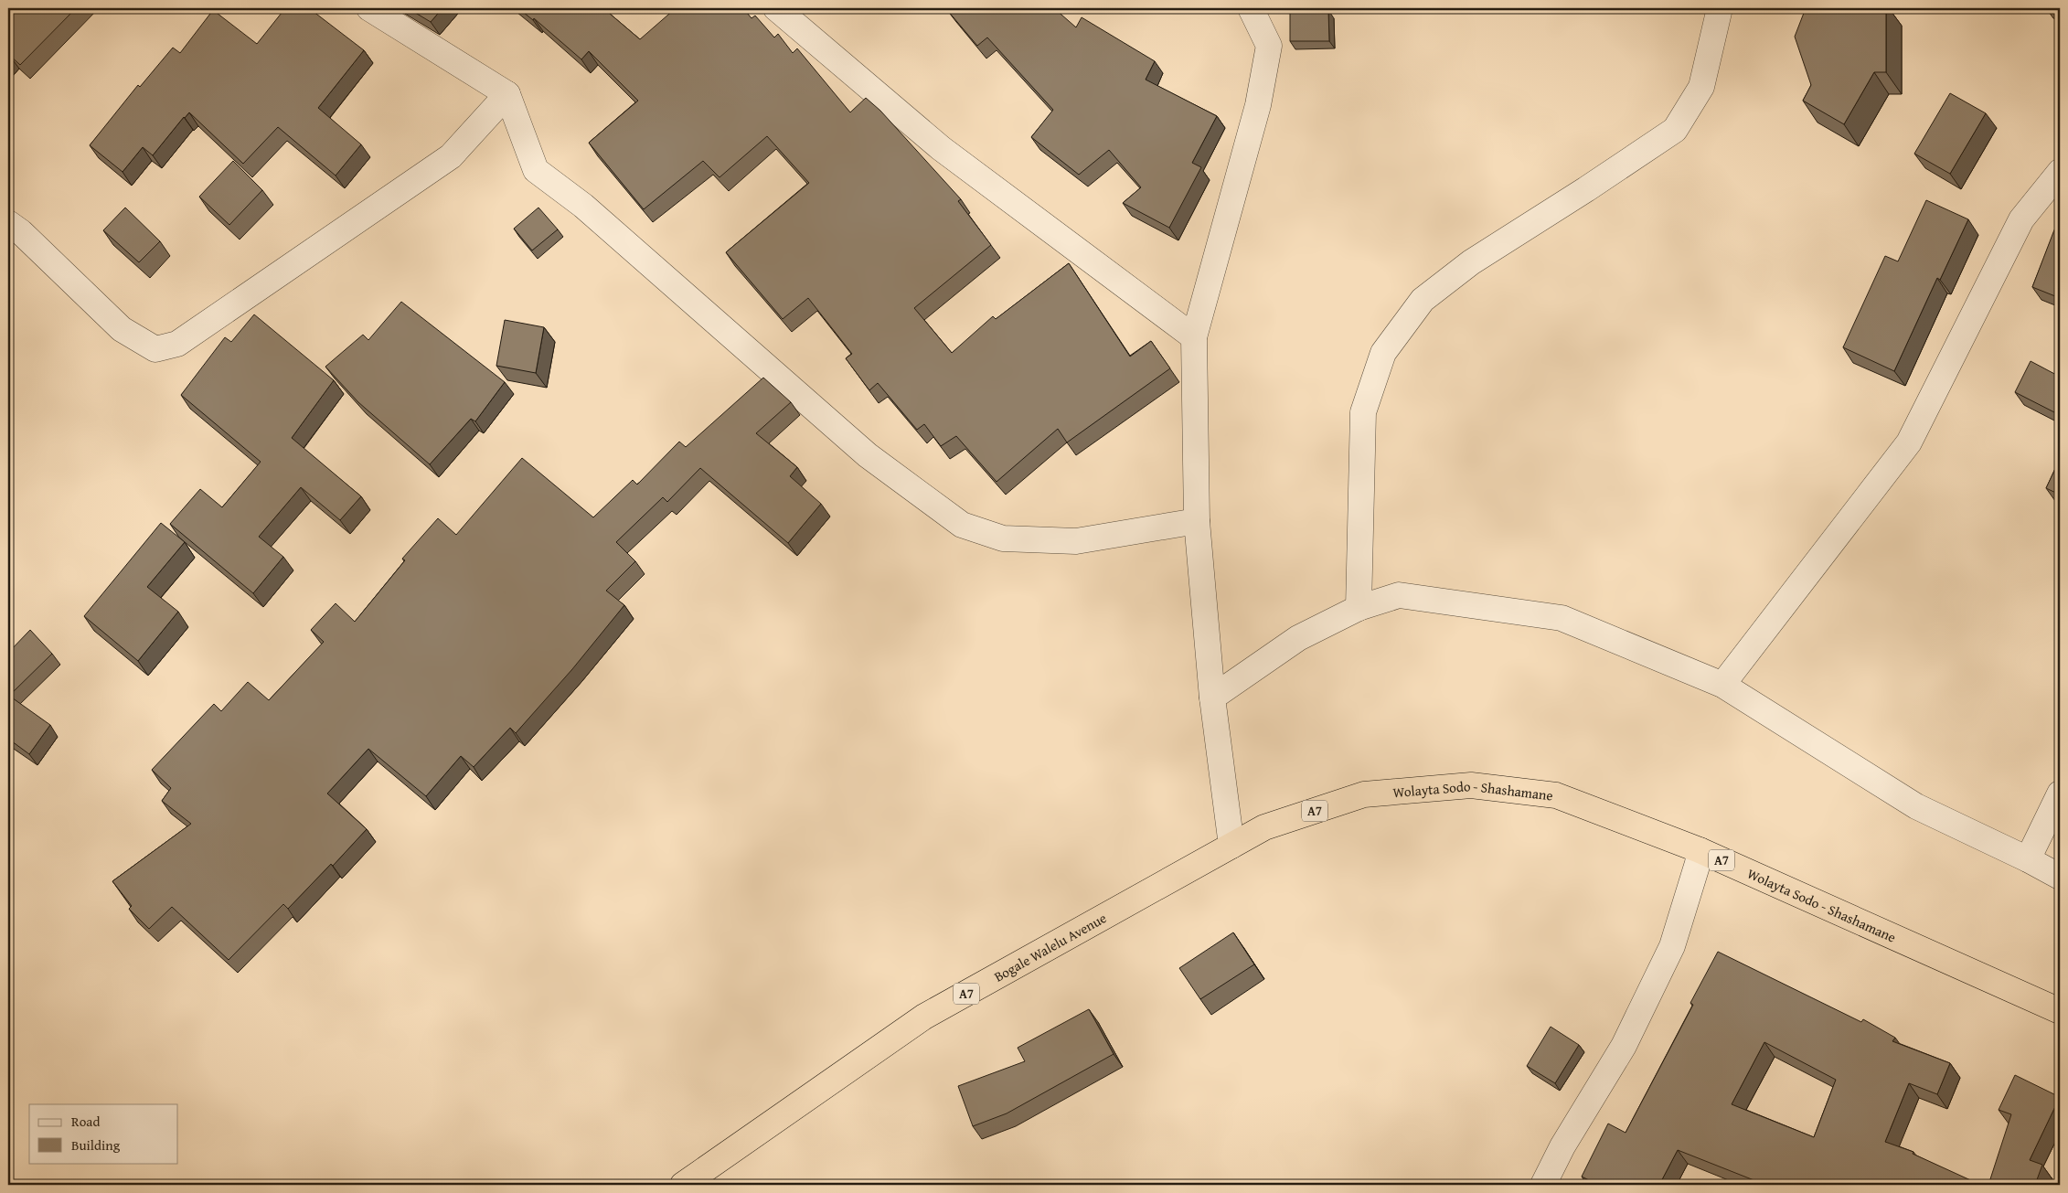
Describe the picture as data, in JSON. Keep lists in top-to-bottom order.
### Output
{
  "streets": {
    "highway": ["Wolayta Sodo - Shashamane", "A7", "Bogale Walelu Avenue"]
  },
  "crossings": [
    ["Wolayta Sodo - Shashamane", "Bogale Walelu Avenue"]
  ],
  "legend": ["Road", "Building"]
}
